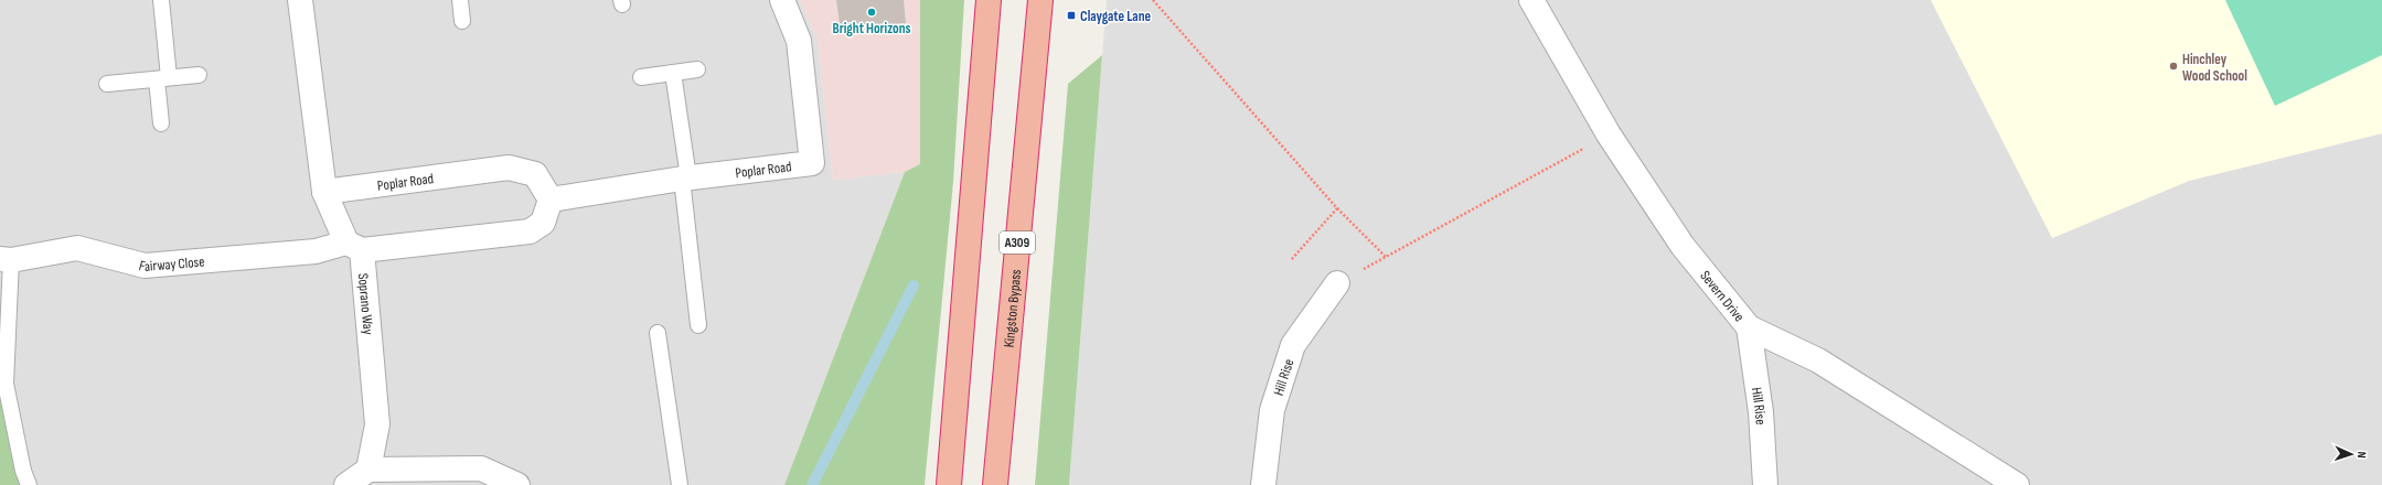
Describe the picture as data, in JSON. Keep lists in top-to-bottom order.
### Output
{
  "streets": {
    "highway": ["A309", "Kingston Bypass"],
    "street": [
      "Poplar Road",
      "Fairway Close",
      "Severn Drive",
      "Soprano Way",
      "Hill Rise"
    ]
  },
  "crossings": [
    ["Poplar Road", "Soprano Way"],
    ["Fairway Close", "Soprano Way"],
    ["Severn Drive", "Hill Rise"]
  ],
  "places": {
    "other": ["Bright Horizons", "Hinchley Wood School"],
    "transit": ["Claygate Lane"]
  },
  "north": "right"
}
